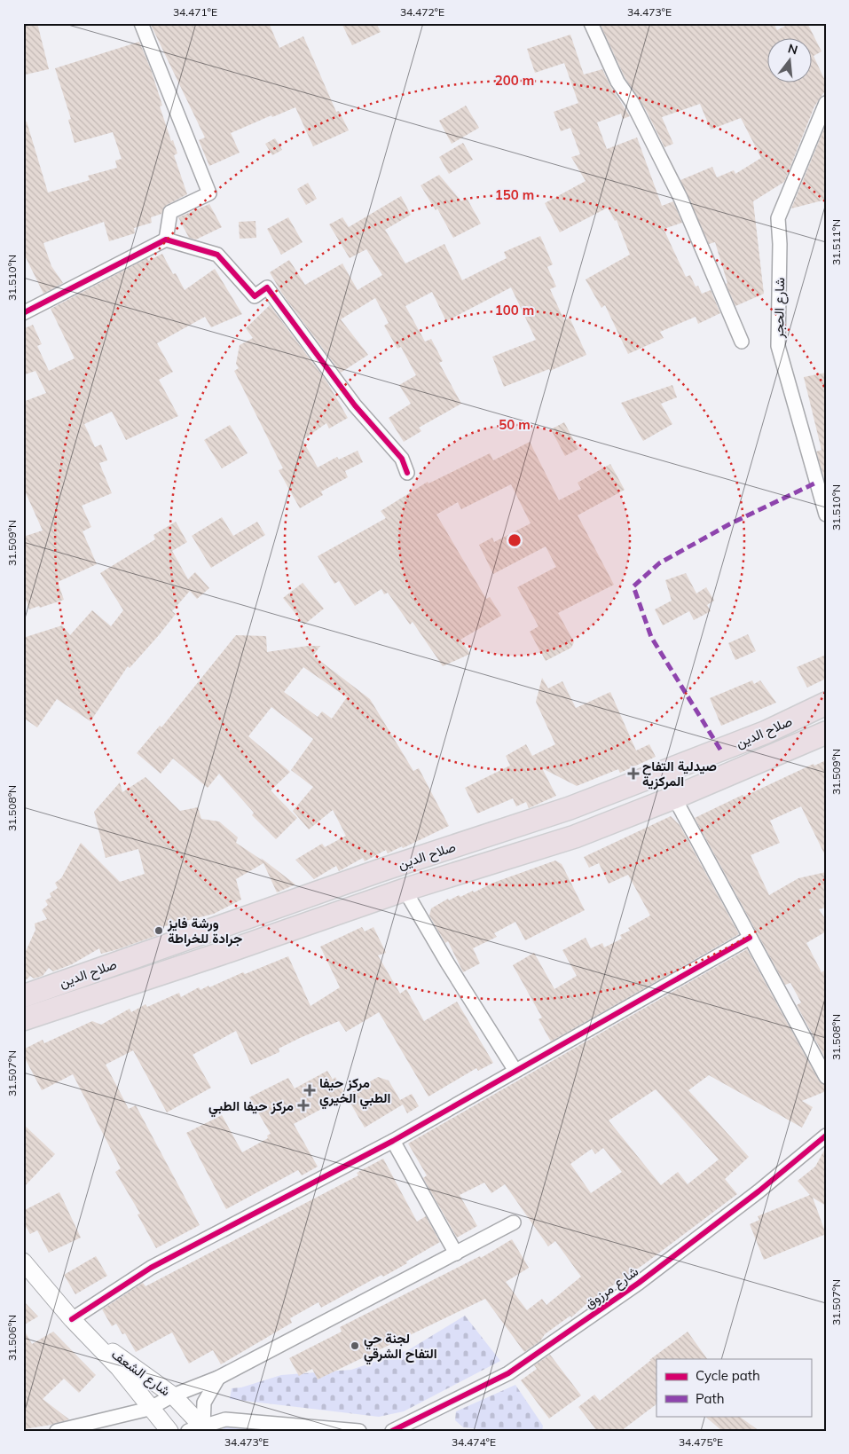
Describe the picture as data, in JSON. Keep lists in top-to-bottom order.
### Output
{
  "streets": {
    "highway": ["صلاح الدين"],
    "street": ["شارع الحجر", "شارع مرزوق", "شارع الشعف"]
  },
  "places": {
    "health": ["صيدلية التفاح المركزية", "مركز حيفا الطبي الخيري", "مركز حيفا الطبي"],
    "other": ["ورشة فايز جرادة للخراطة", "لجنة حي التفاح الشرقي"]
  },
  "legend": ["Cycle path", "Path"],
  "north": "top",
  "coordinates": [
    "34.471°E",
    "34.472°E",
    "34.473°E",
    "31.511°N",
    "31.510°N",
    "31.509°N",
    "31.508°N",
    "31.507°N",
    "31.506°N",
    "34.474°E",
    "34.475°E"
  ],
  "rings": [
    "200 m",
    "150 m",
    "100 m",
    "50 m"
  ]
}
